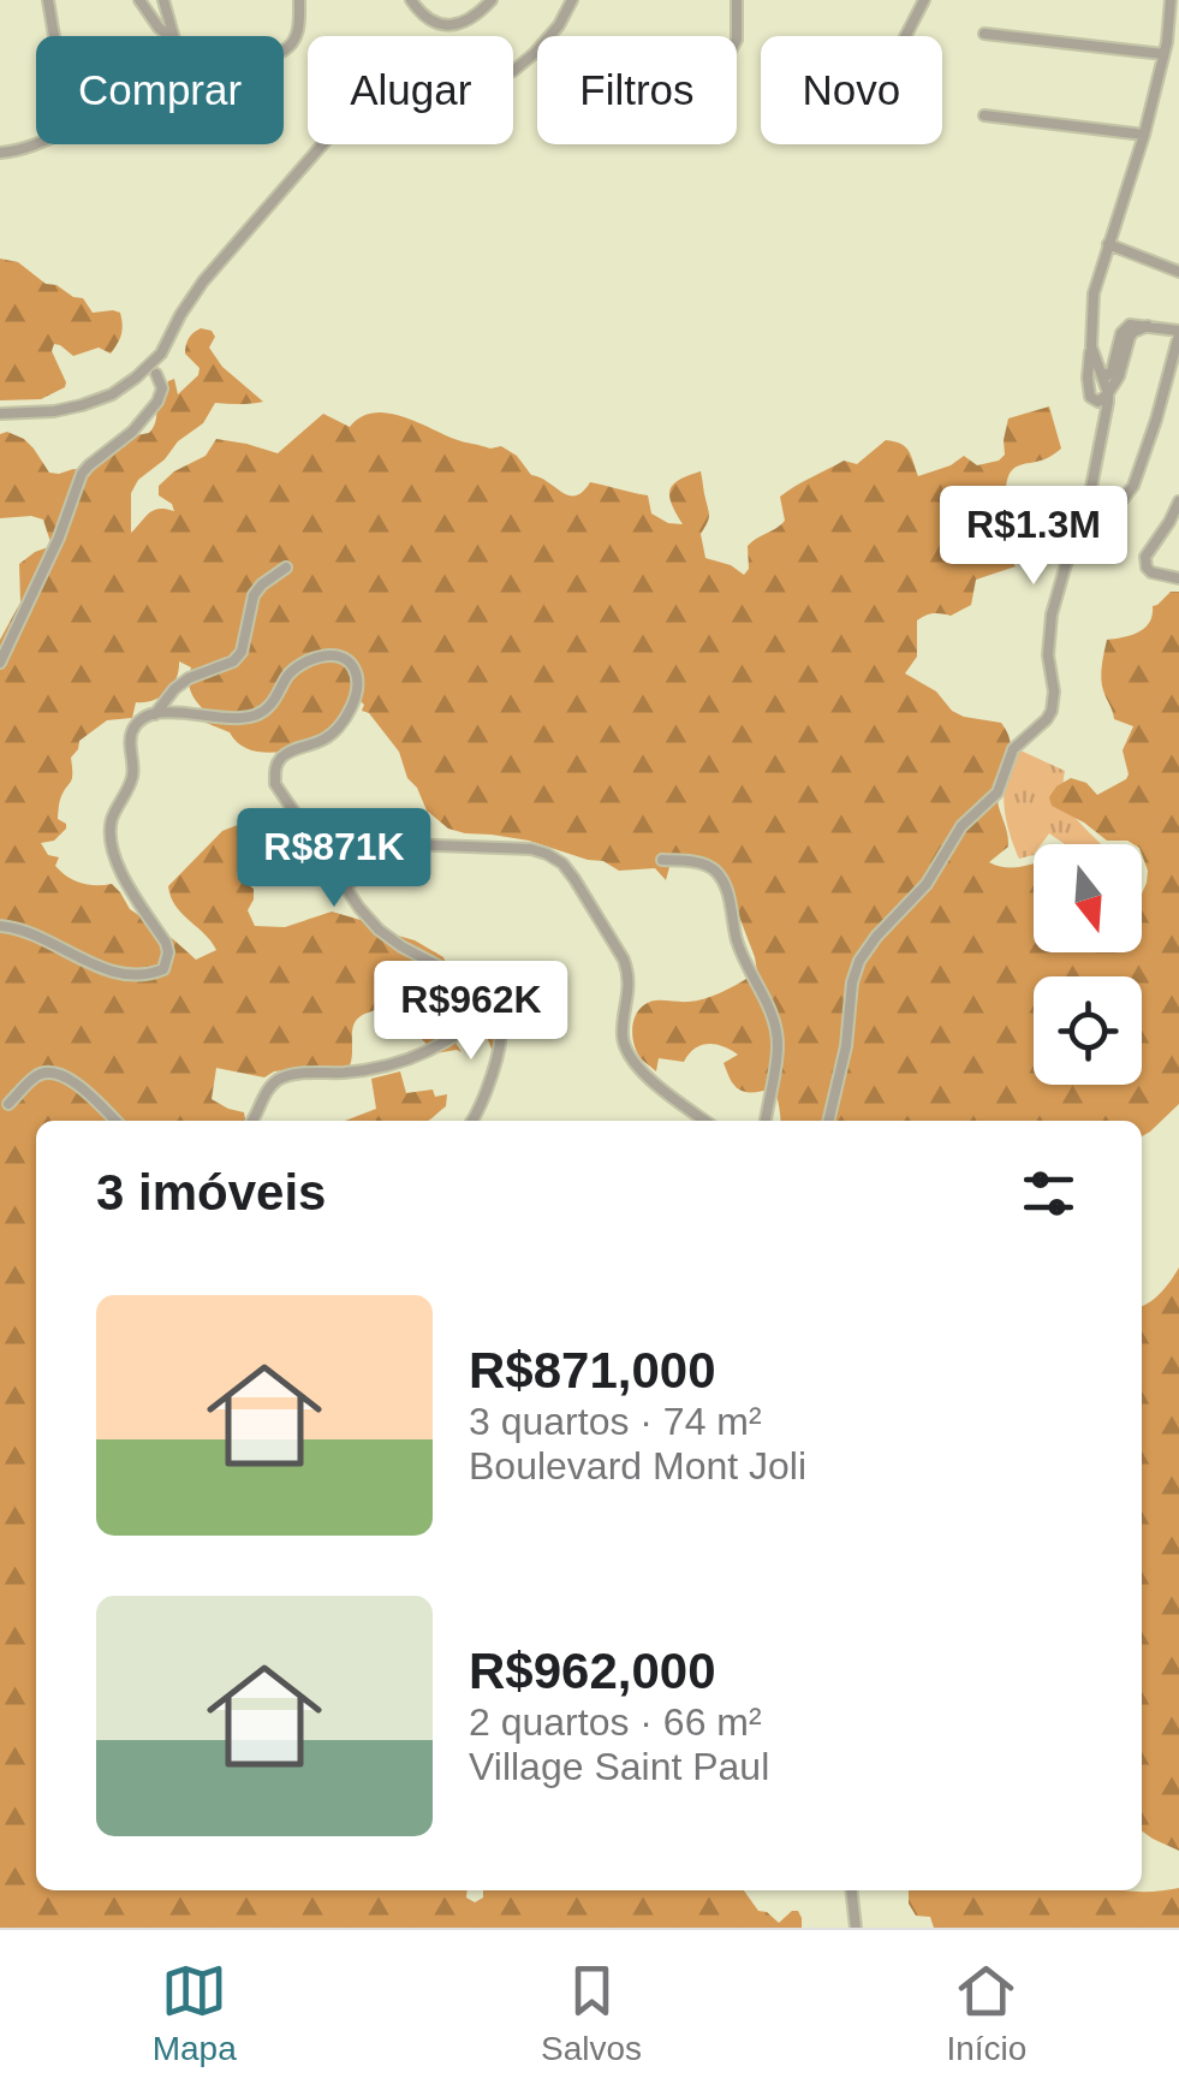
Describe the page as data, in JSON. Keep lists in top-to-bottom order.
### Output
{
  "north": "bottom",
  "page": {
    "chip": [
      "Comprar",
      "Alugar",
      "Filtros",
      "Novo"
    ],
    "price": ["R$1.3M", "R$871K", "R$962K"],
    "heading": "3 imóveis",
    "list": [
      {
        "name": "R$871,000",
        "note": "3 quartos · 74 m² · Boulevard Mont Joli"
      },
      {
        "name": "R$962,000",
        "note": "2 quartos · 66 m² · Village Saint Paul"
      }
    ],
    "tabs": ["Mapa", "Salvos", "Início"]
  }
}
